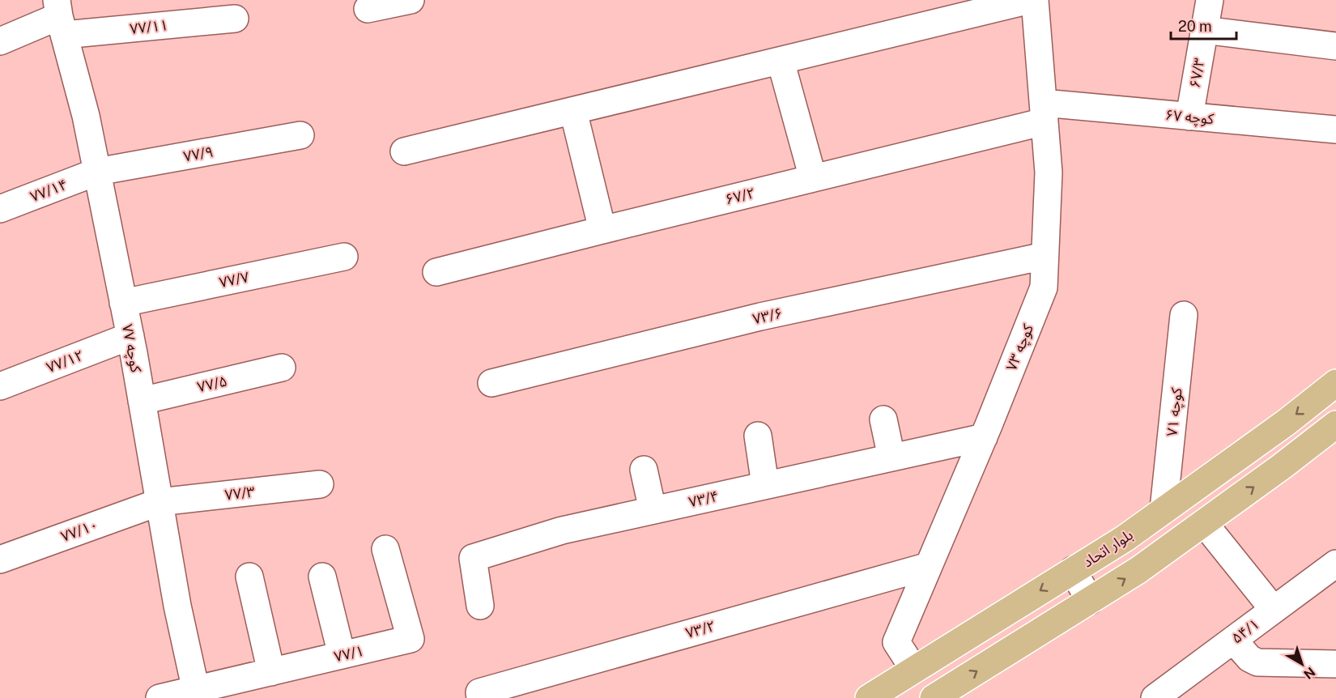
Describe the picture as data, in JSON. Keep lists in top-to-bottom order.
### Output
{
  "streets": {
    "main road": ["بلوار اتحاد"],
    "street": [
      "۷۷/۱۱",
      "۶۷/۳",
      "کوچه ۶۷",
      "۷۷/۹",
      "۷۷/۱۴",
      "۶۷/۲",
      "۷۷/۷",
      "۷۳/۶",
      "کوچه ۷۳",
      "کوچه ۷۷",
      "۷۷/۱۲",
      "۷۷/۵",
      "کوچه ۷۱",
      "۷۷/۳",
      "۷۳/۴",
      "۷۷/۱۰",
      "۷۳/۲",
      "۵۴/۱",
      "۷۷/۱"
    ]
  },
  "crossings": [
    ["۷۷/۱۱", "کوچه ۷۷"],
    ["۶۷/۳", "کوچه ۶۷"],
    ["کوچه ۶۷", "۶۷/۲"],
    ["کوچه ۶۷", "کوچه ۷۳"],
    ["۷۷/۹", "۷۷/۱۴"],
    ["۷۷/۹", "کوچه ۷۷"],
    ["۷۷/۱۴", "کوچه ۷۷"],
    ["۶۷/۲", "کوچه ۷۳"],
    ["۷۷/۷", "کوچه ۷۷"],
    ["۷۳/۶", "کوچه ۷۳"],
    ["کوچه ۷۳", "۷۳/۴"],
    ["کوچه ۷۳", "بلوار اتحاد"],
    ["کوچه ۷۳", "۷۳/۲"],
    ["کوچه ۷۷", "۷۷/۱۲"],
    ["کوچه ۷۷", "۷۷/۵"],
    ["کوچه ۷۷", "۷۷/۳"],
    ["کوچه ۷۷", "۷۷/۱۰"],
    ["کوچه ۷۷", "۷۷/۱"],
    ["کوچه ۷۱", "بلوار اتحاد"],
    ["۷۷/۳", "۷۷/۱۰"]
  ],
  "scale_bar": "20 m",
  "north": "bottom right"
}
